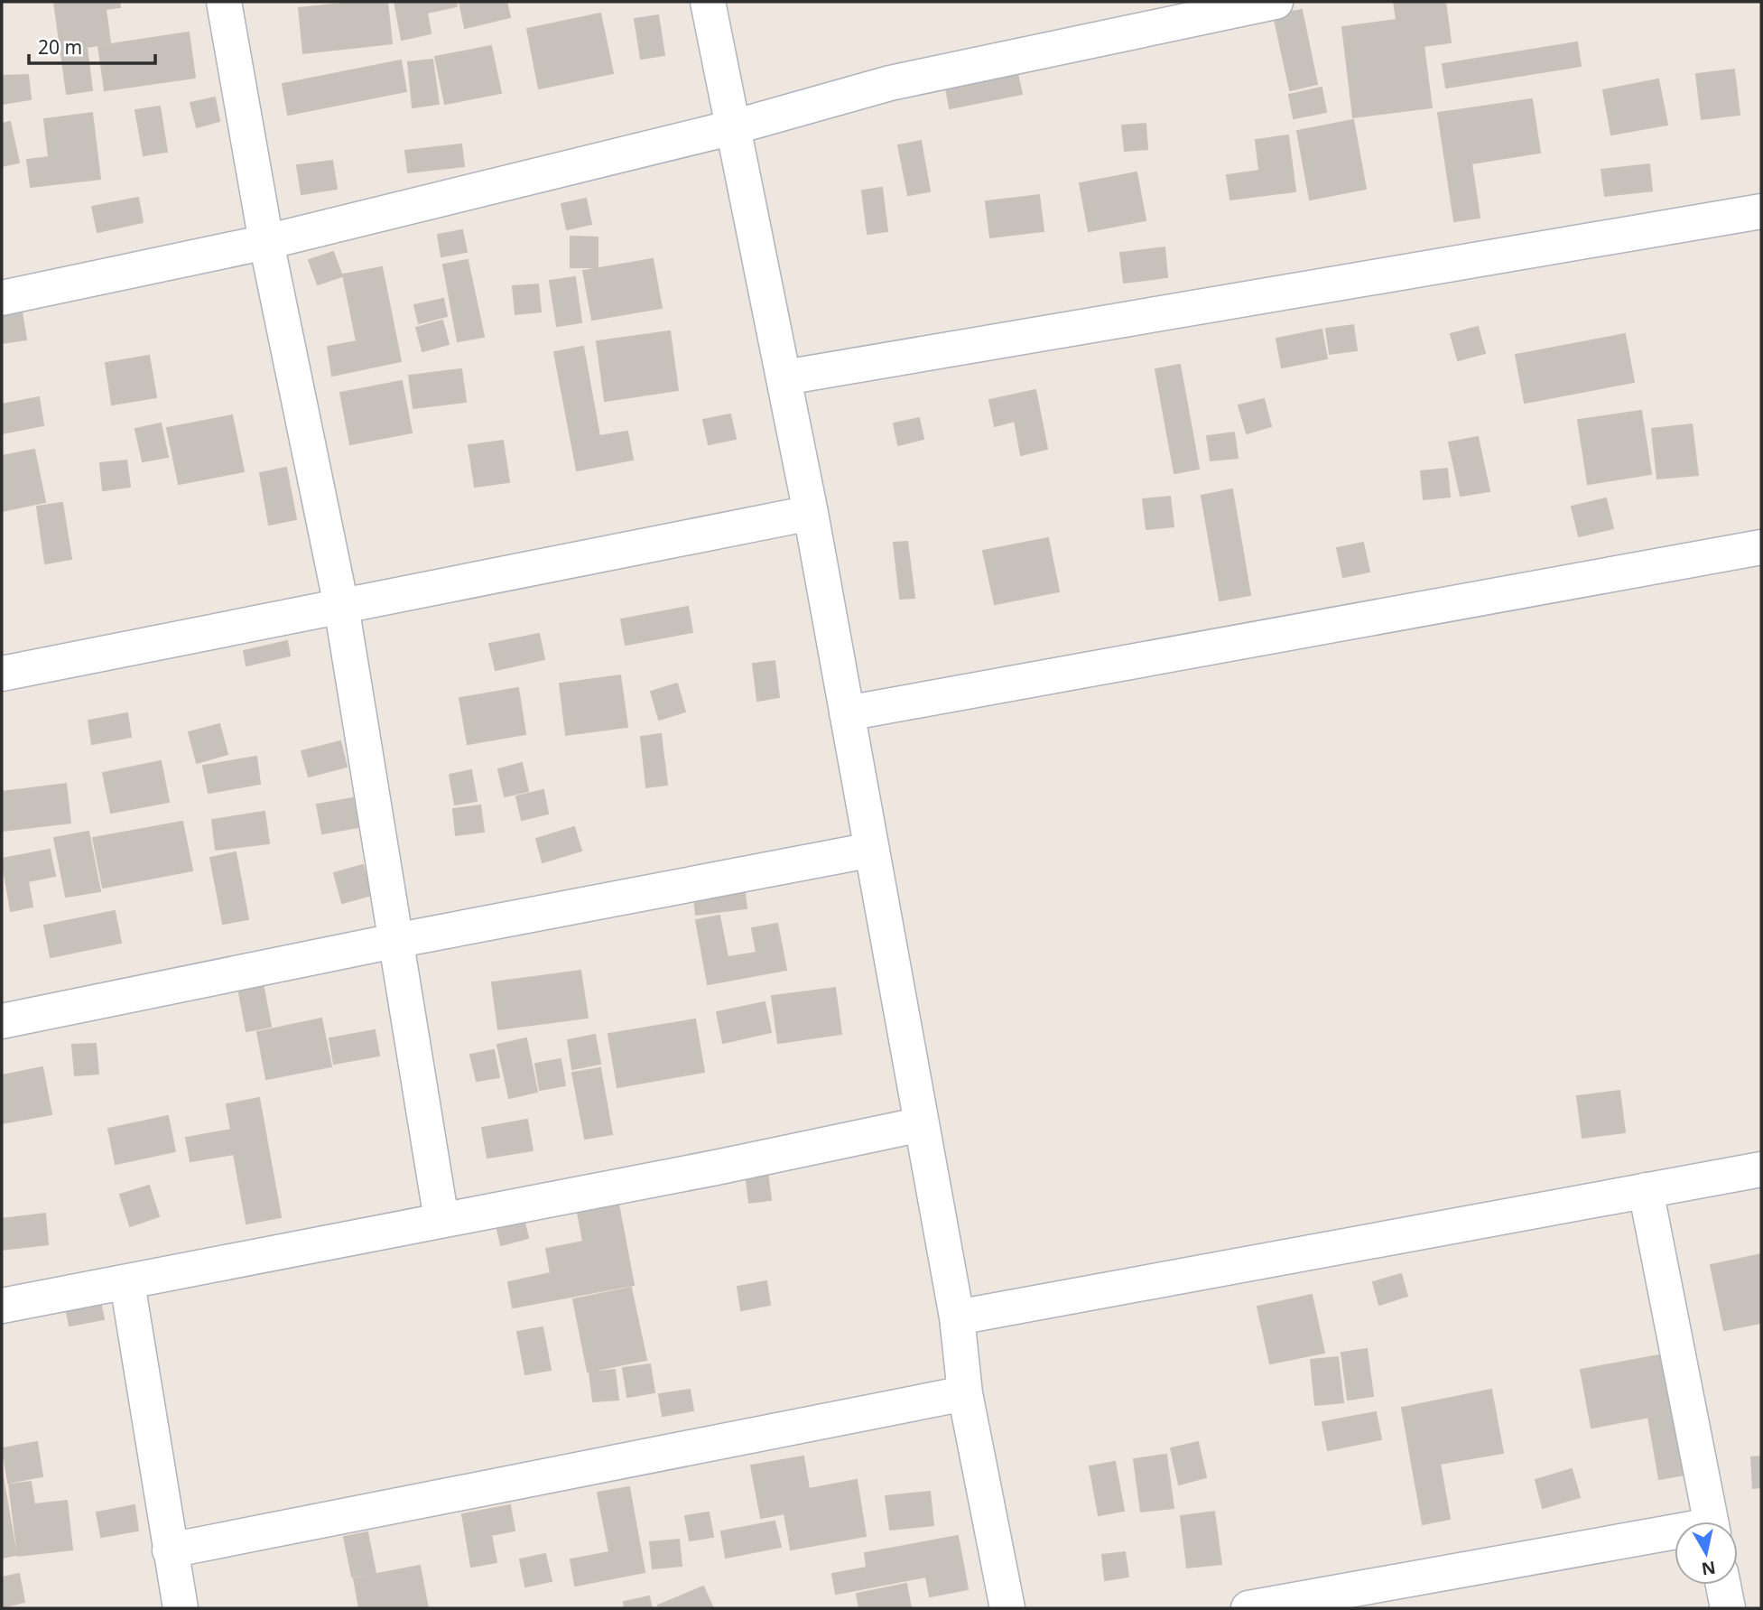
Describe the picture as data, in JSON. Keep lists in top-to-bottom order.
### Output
{
  "scale_bar": "20 m",
  "north": "bottom"
}
